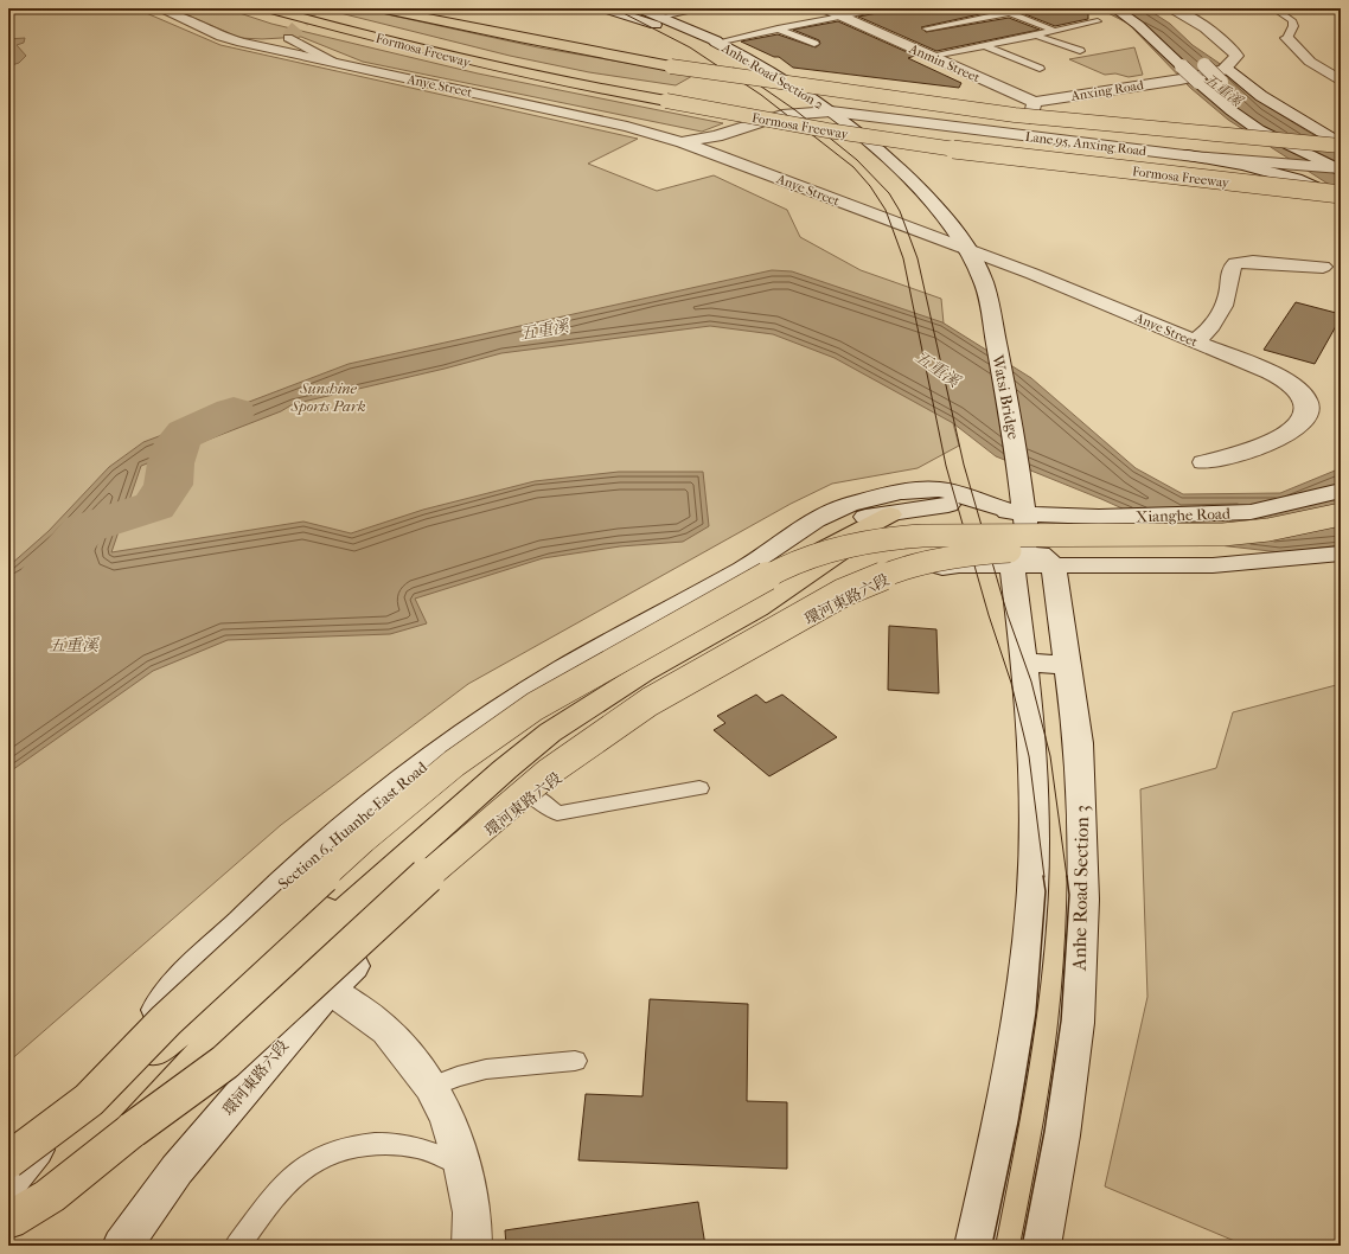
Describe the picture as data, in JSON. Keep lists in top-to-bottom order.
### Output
{
  "streets": {
    "highway": ["Formosa Freeway"],
    "main road": [
      "Anmin Street",
      "Anhe Road Section 2",
      "Anye Street",
      "Anxing Road",
      "Lane 95, Anxing Road",
      "Watsi Bridge",
      "Xianghe Road",
      "環河東路六段",
      "Section 6, Huanhe East Road",
      "Anhe Road Section 3"
    ]
  },
  "crossings": [
    ["Anmin Street", "Anxing Road"],
    ["Anhe Road Section 2", "Anye Street"],
    ["Anhe Road Section 2", "Lane 95, Anxing Road"],
    ["Anhe Road Section 2", "Watsi Bridge"],
    ["Watsi Bridge", "Xianghe Road"],
    ["Watsi Bridge", "環河東路六段"],
    ["Watsi Bridge", "Section 6, Huanhe East Road"],
    ["Xianghe Road", "環河東路六段"],
    ["Xianghe Road", "Section 6, Huanhe East Road"],
    ["環河東路六段", "Section 6, Huanhe East Road"],
    ["環河東路六段", "Anhe Road Section 3"]
  ],
  "water": ["五重溪"],
  "parks": ["Sunshine Sports Park"]
}
